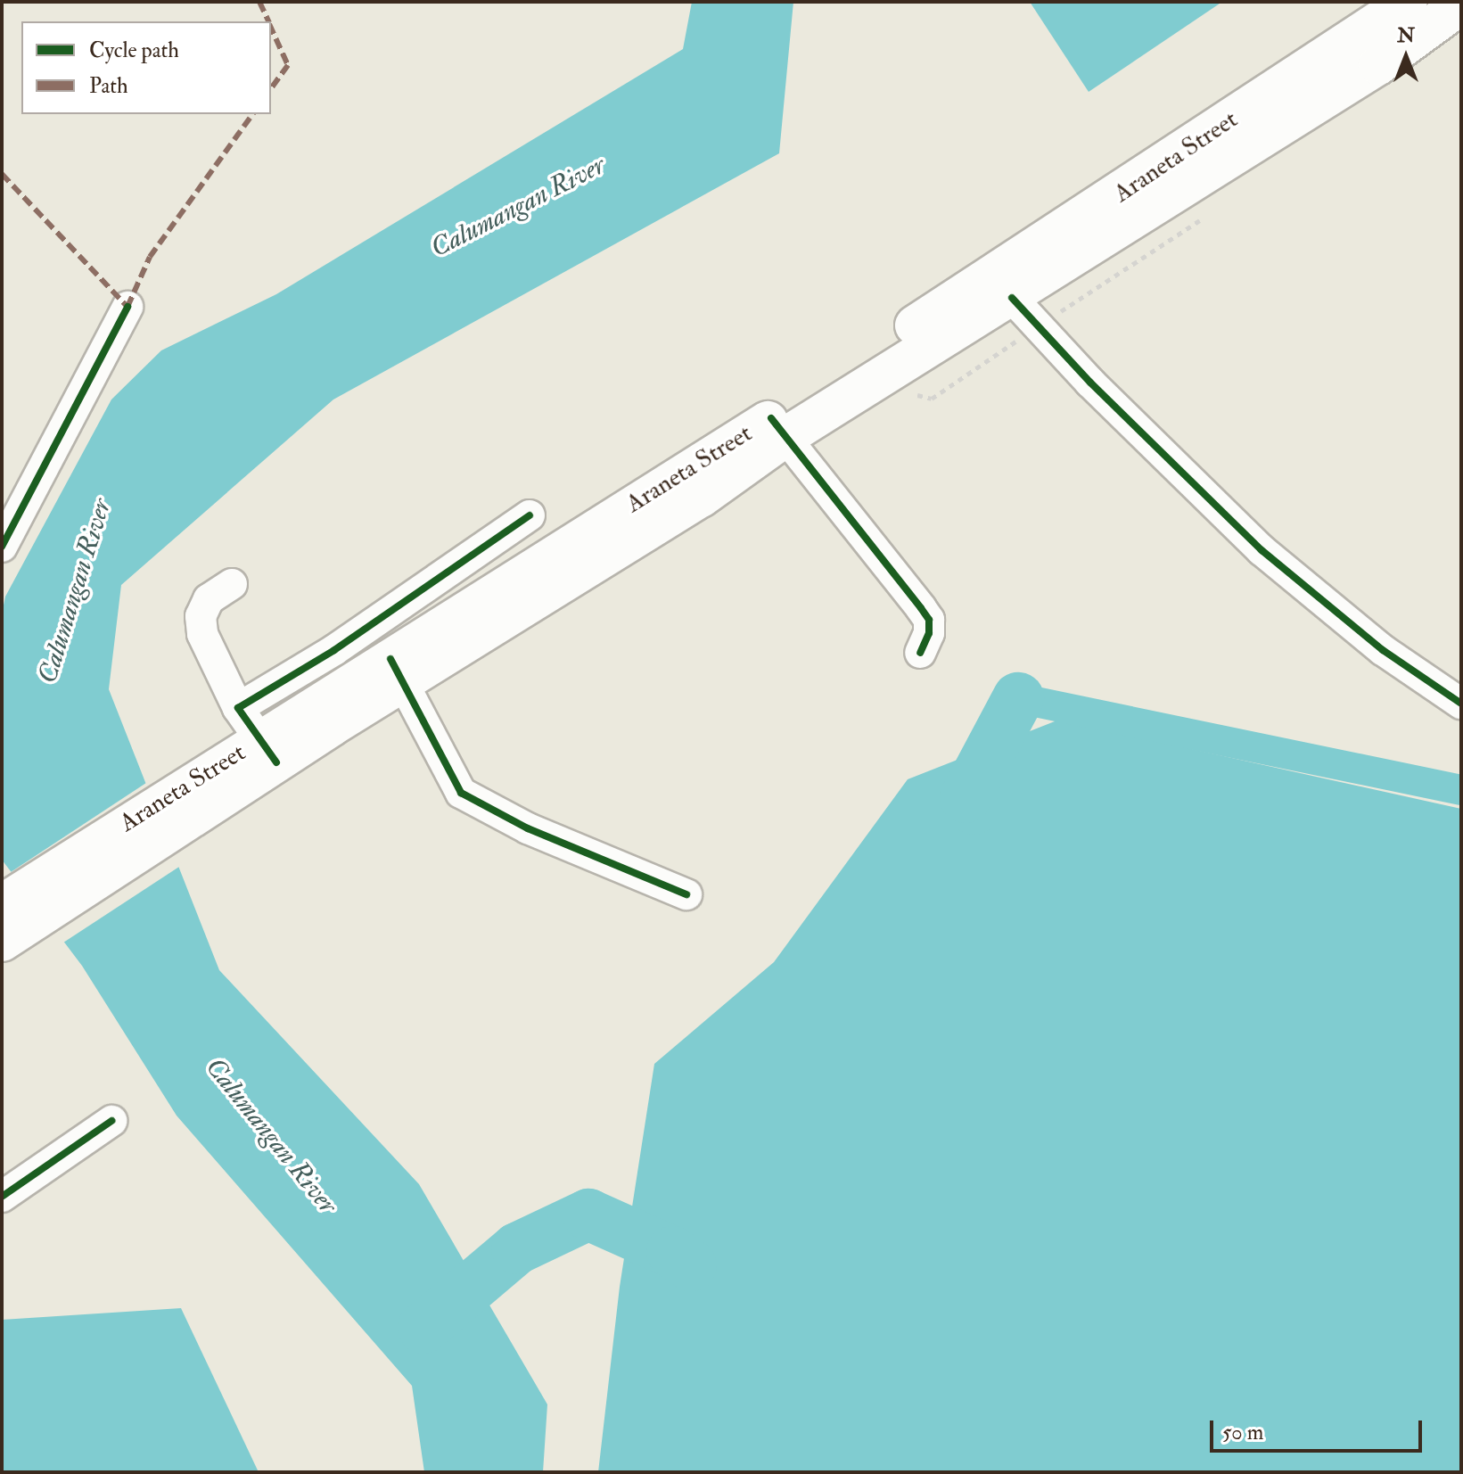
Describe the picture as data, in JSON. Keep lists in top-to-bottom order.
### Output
{
  "streets": {
    "highway": ["Araneta Street"]
  },
  "water": ["Calumangan River"],
  "legend": ["Cycle path", "Path"],
  "scale_bar": "50 m",
  "north": "top"
}
